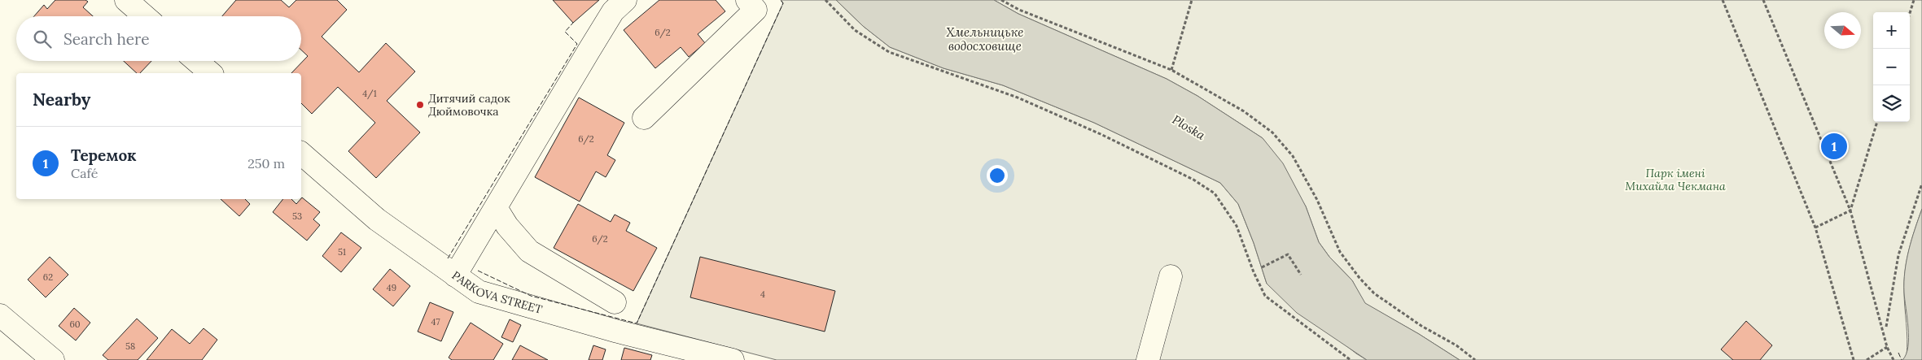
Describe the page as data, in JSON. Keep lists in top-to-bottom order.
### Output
{
  "streets": {
    "street": ["PARKOVA STREET"]
  },
  "water": ["Хмельницьке водосховище", "Ploska"],
  "parks": ["Парк імені Михайла Чекмана"],
  "places": ["Дитячий садок Дюймовочка"],
  "house_numbers": [
    "6/2",
    "4/1",
    "6/2",
    "53",
    "6/2",
    "51",
    "62",
    "49",
    "4",
    "47",
    "60",
    "58"
  ],
  "north": "right",
  "page": {
    "map_buttons": ["+", "−"],
    "search": "Search here",
    "heading": "Nearby",
    "list": [
      {
        "mark": "1",
        "name": "Теремок",
        "note": "Café",
        "value": "250 m"
      }
    ],
    "pins": "1"
  }
}
